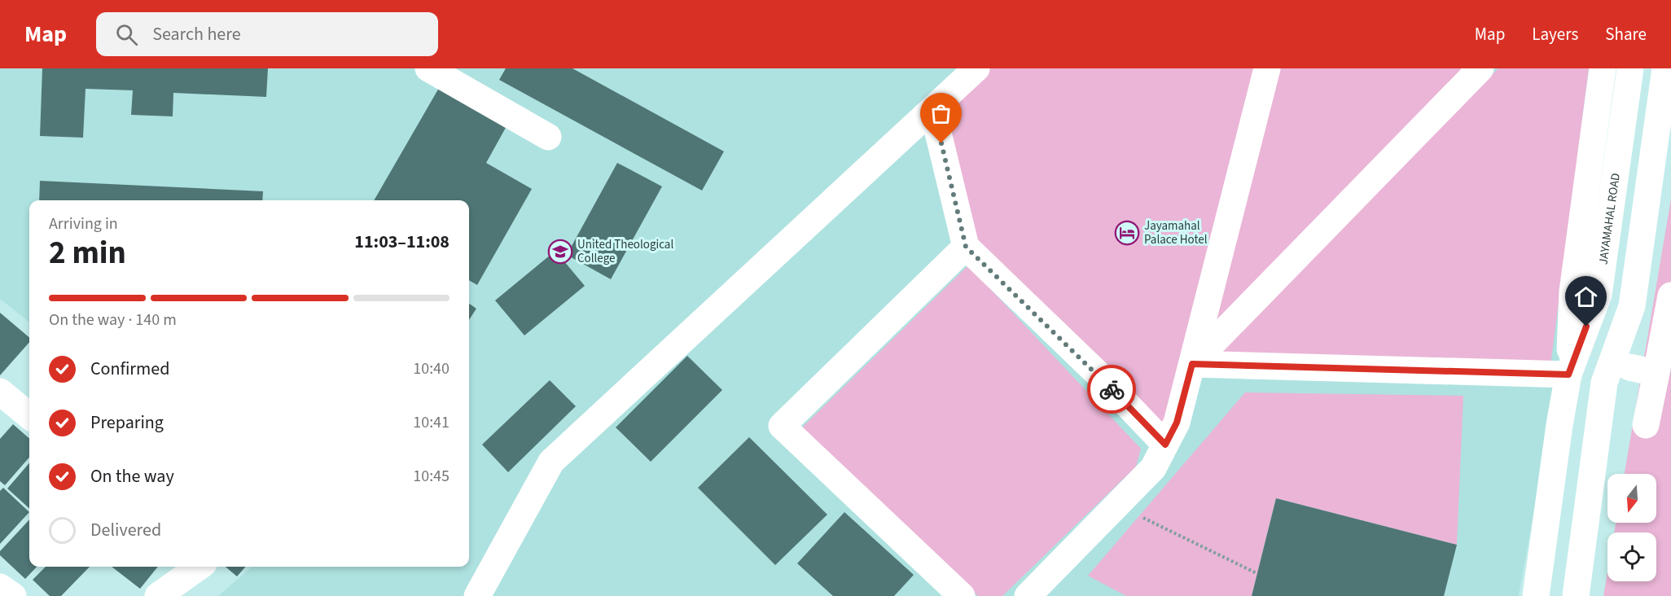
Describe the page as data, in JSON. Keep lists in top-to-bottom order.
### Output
{
  "streets": {
    "main road": ["JAYAMAHAL ROAD"]
  },
  "places": {
    "hotel": ["Jayamahal Palace Hotel"],
    "school or university": ["United Theological College"]
  },
  "north": "bottom",
  "page": {
    "header": "Map",
    "search": "Search here",
    "nav": ["Map", "Layers", "Share"],
    "heading": ["2 min", "Arriving in", "11:03–11:08"],
    "bar": "On the way · 140 m",
    "list": [
      ["Confirmed", "10:40"],
      ["Preparing", "10:41"],
      ["On the way", "10:45"],
      "Delivered"
    ]
  }
}
